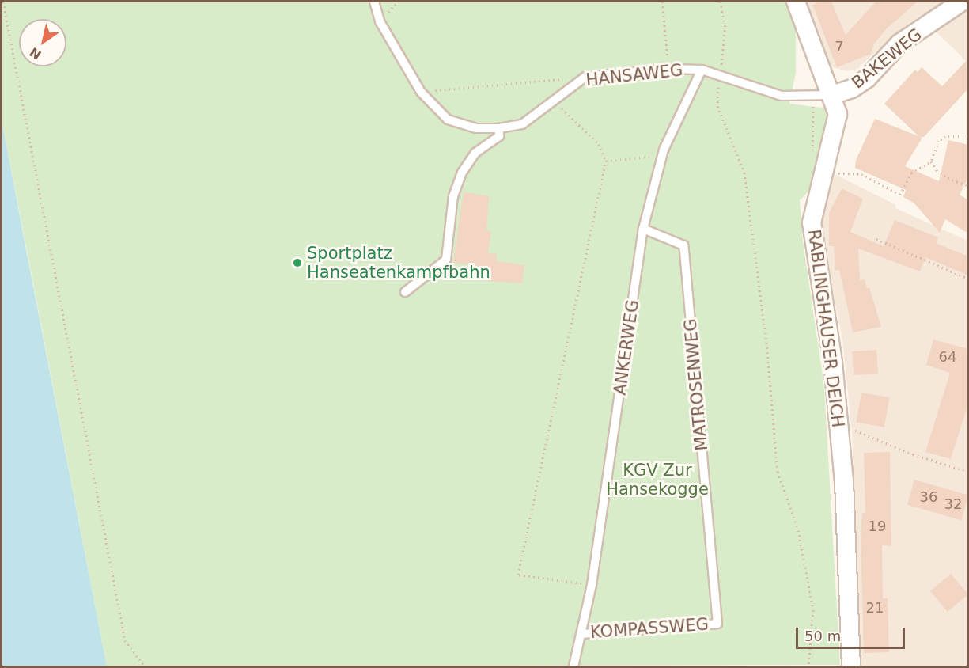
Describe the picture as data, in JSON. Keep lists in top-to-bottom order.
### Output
{
  "streets": {
    "street": ["BAKEWEG", "RABLINGHAUSER DEICH"],
    "lane": [
      "HANSAWEG",
      "ANKERWEG",
      "MATROSENWEG",
      "KOMPASSWEG"
    ]
  },
  "crossings": [
    ["BAKEWEG", "HANSAWEG"],
    ["BAKEWEG", "RABLINGHAUSER DEICH"],
    ["HANSAWEG", "RABLINGHAUSER DEICH"],
    ["HANSAWEG", "ANKERWEG"],
    ["ANKERWEG", "MATROSENWEG"],
    ["ANKERWEG", "KOMPASSWEG"],
    ["MATROSENWEG", "KOMPASSWEG"]
  ],
  "parks": ["KGV Zur Hansekogge"],
  "places": ["Sportplatz Hanseatenkampfbahn"],
  "house_numbers": [
    "7",
    "64",
    "36",
    "32",
    "19",
    "21"
  ],
  "scale_bar": "50 m",
  "north": "bottom left"
}
